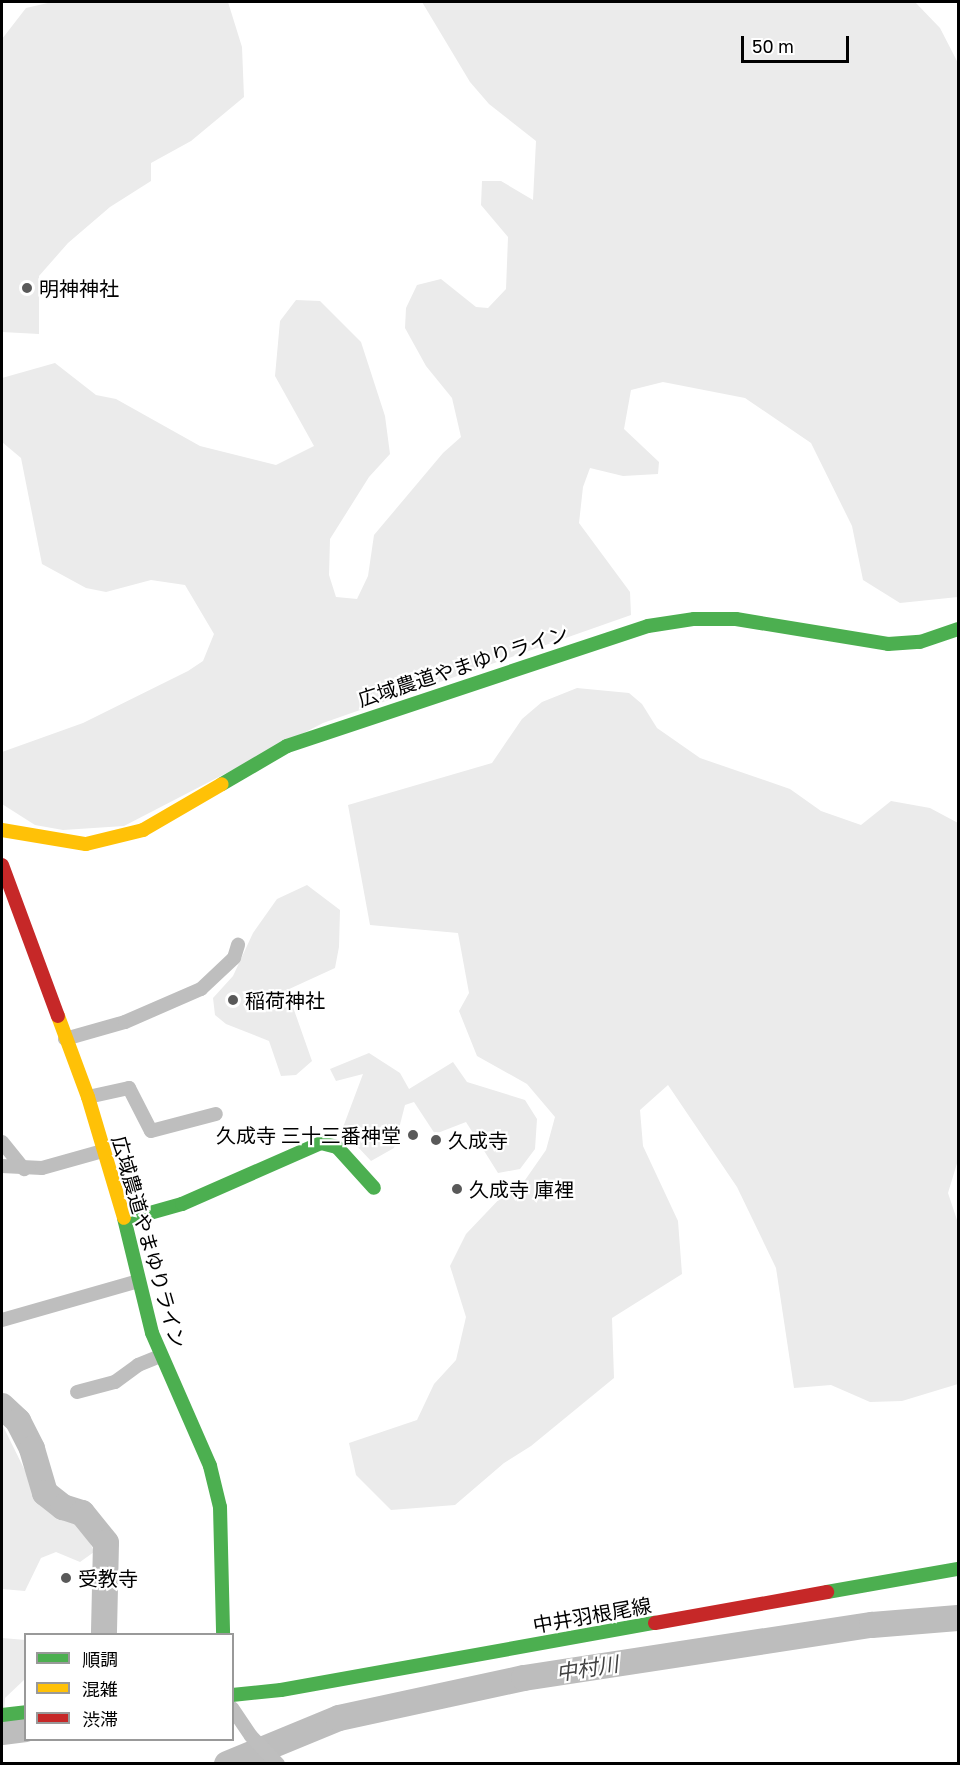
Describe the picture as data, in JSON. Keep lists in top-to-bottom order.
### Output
{
  "streets": {
    "street": ["広域農道やまゆりライン", "中井羽根尾線"]
  },
  "water": ["中村川"],
  "places": [
    "明神神社",
    "稲荷神社",
    "久成寺 三十三番神堂",
    "久成寺",
    "久成寺 庫裡",
    "受教寺"
  ],
  "legend": ["順調", "混雑", "渋滞"],
  "scale_bar": "50 m"
}
